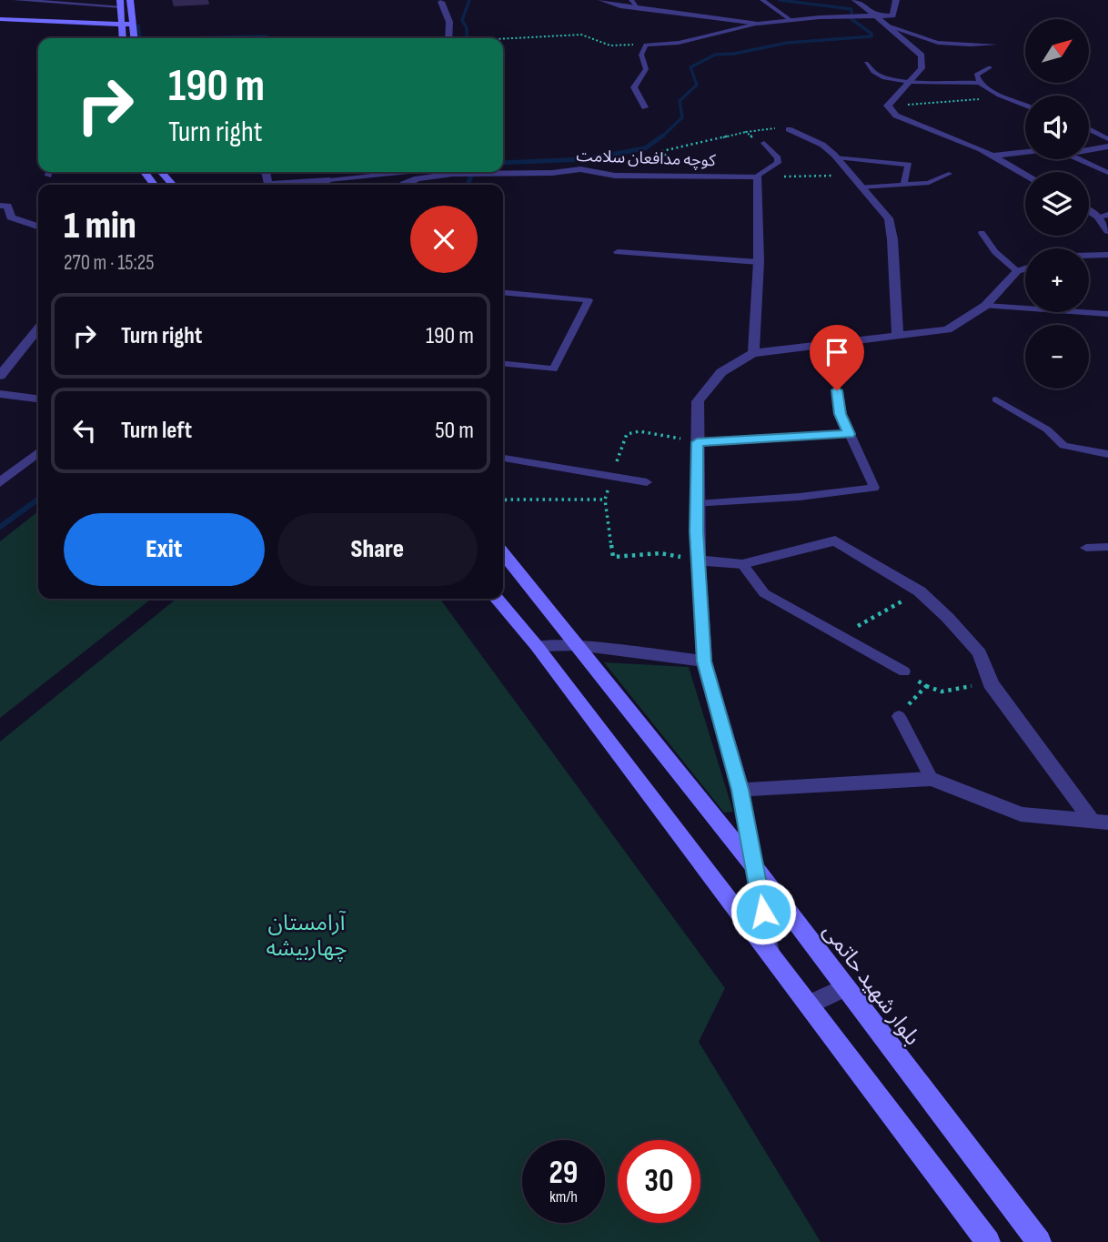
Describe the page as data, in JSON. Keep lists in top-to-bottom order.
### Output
{
  "streets": {
    "main road": ["بلوار شهید حاتمی"],
    "street": ["کوچه مدافعان سلامت"]
  },
  "parks": ["آرامستان چهاربیشه"],
  "north": "top right",
  "page": {
    "map_buttons": ["+", "−"],
    "turn": ["190 m", "Turn right"],
    "heading": ["1 min", "270 m · 15:25"],
    "list": [
      {
        "name": "Turn right",
        "value": "190 m"
      },
      {
        "name": "Turn left",
        "value": "50 m"
      }
    ],
    "buttons": ["Exit", "Share"],
    "speed": "29 km/h",
    "limit": "30"
  }
}
